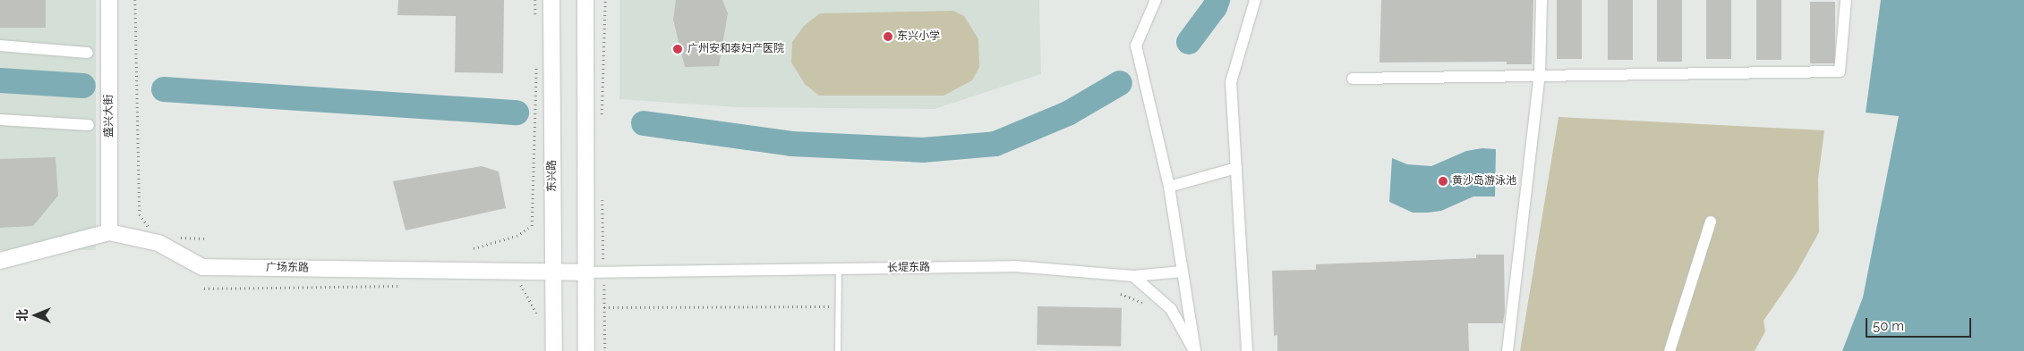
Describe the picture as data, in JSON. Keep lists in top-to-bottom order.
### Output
{
  "streets": {
    "street": [
      "盛兴大街",
      "东兴路",
      "广场东路",
      "长堤东路"
    ]
  },
  "crossings": [
    ["盛兴大街", "广场东路"],
    ["东兴路", "广场东路"],
    ["广场东路", "长堤东路"]
  ],
  "places": ["东兴小学", "广州安和泰妇产医院", "黄沙岛游泳池"],
  "scale_bar": "50 m",
  "north": "left"
}
